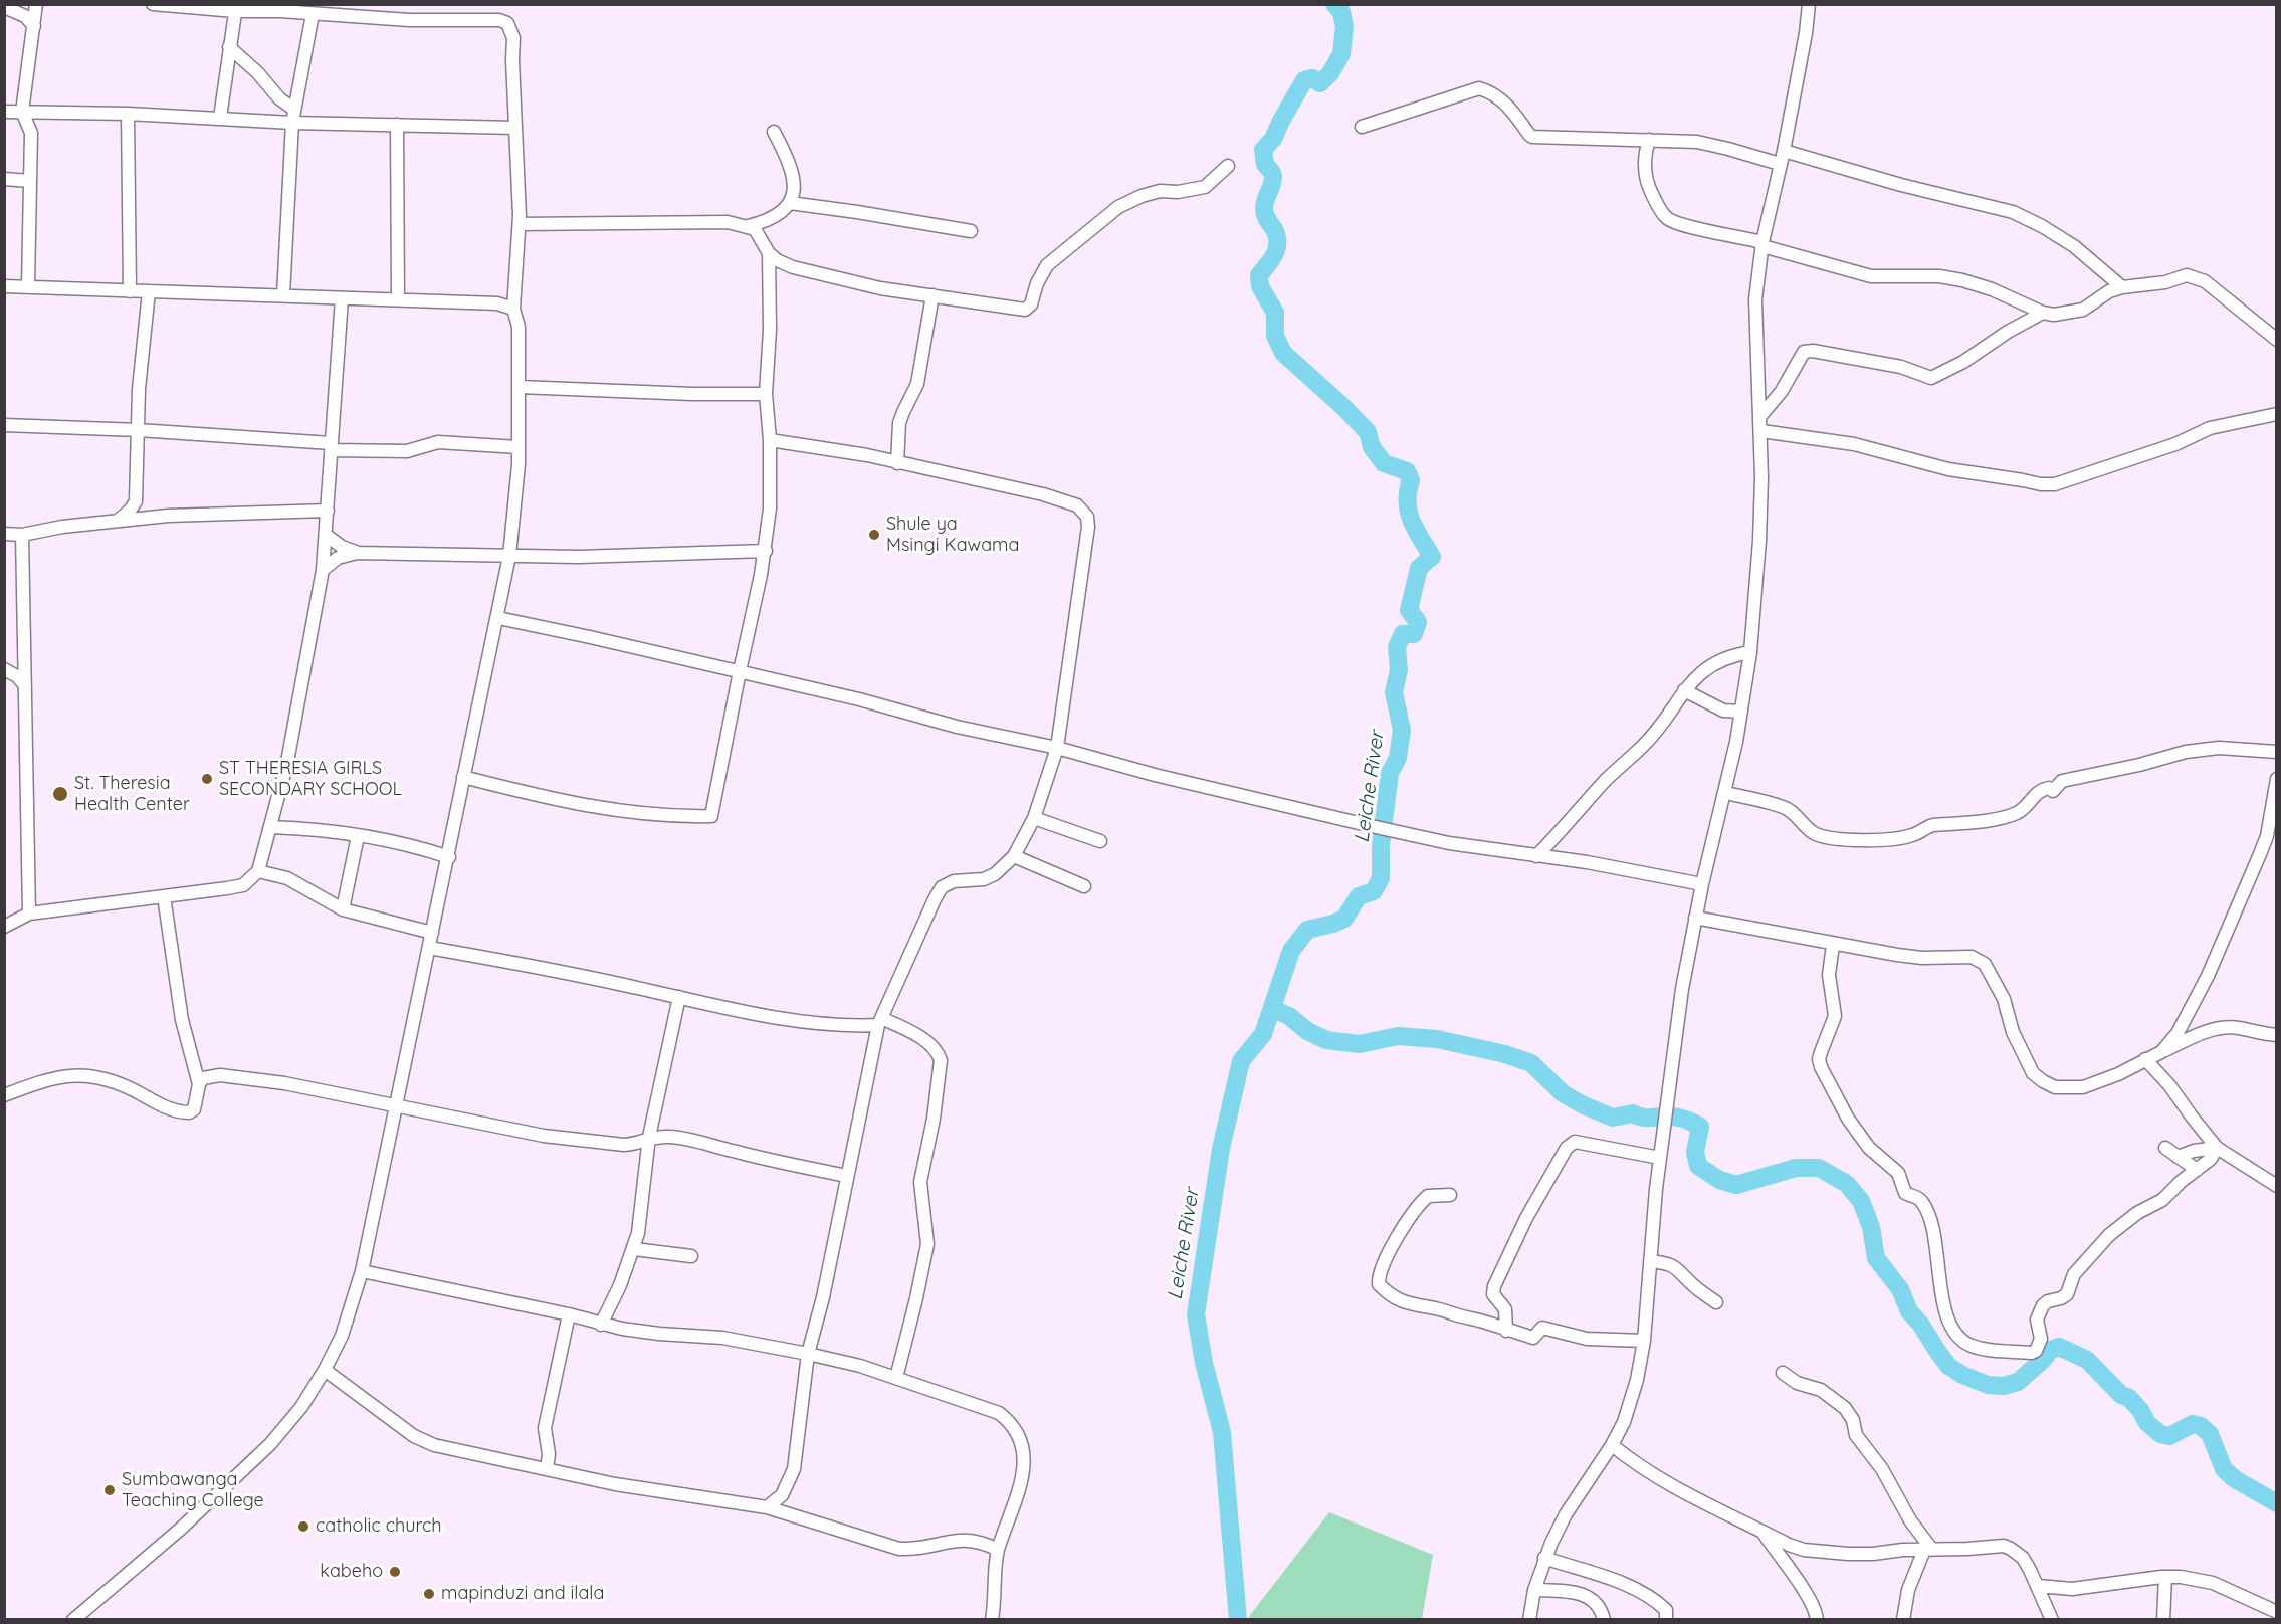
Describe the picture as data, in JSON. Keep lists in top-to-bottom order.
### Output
{
  "water": ["Leiche River"],
  "places": [
    "Shule ya Msingi Kawama",
    "ST THERESIA GIRLS SECONDARY SCHOOL",
    "St. Theresia Health Center",
    "Sumbawanga Teaching College",
    "catholic church",
    "kabeho",
    "mapinduzi and ilala"
  ]
}
